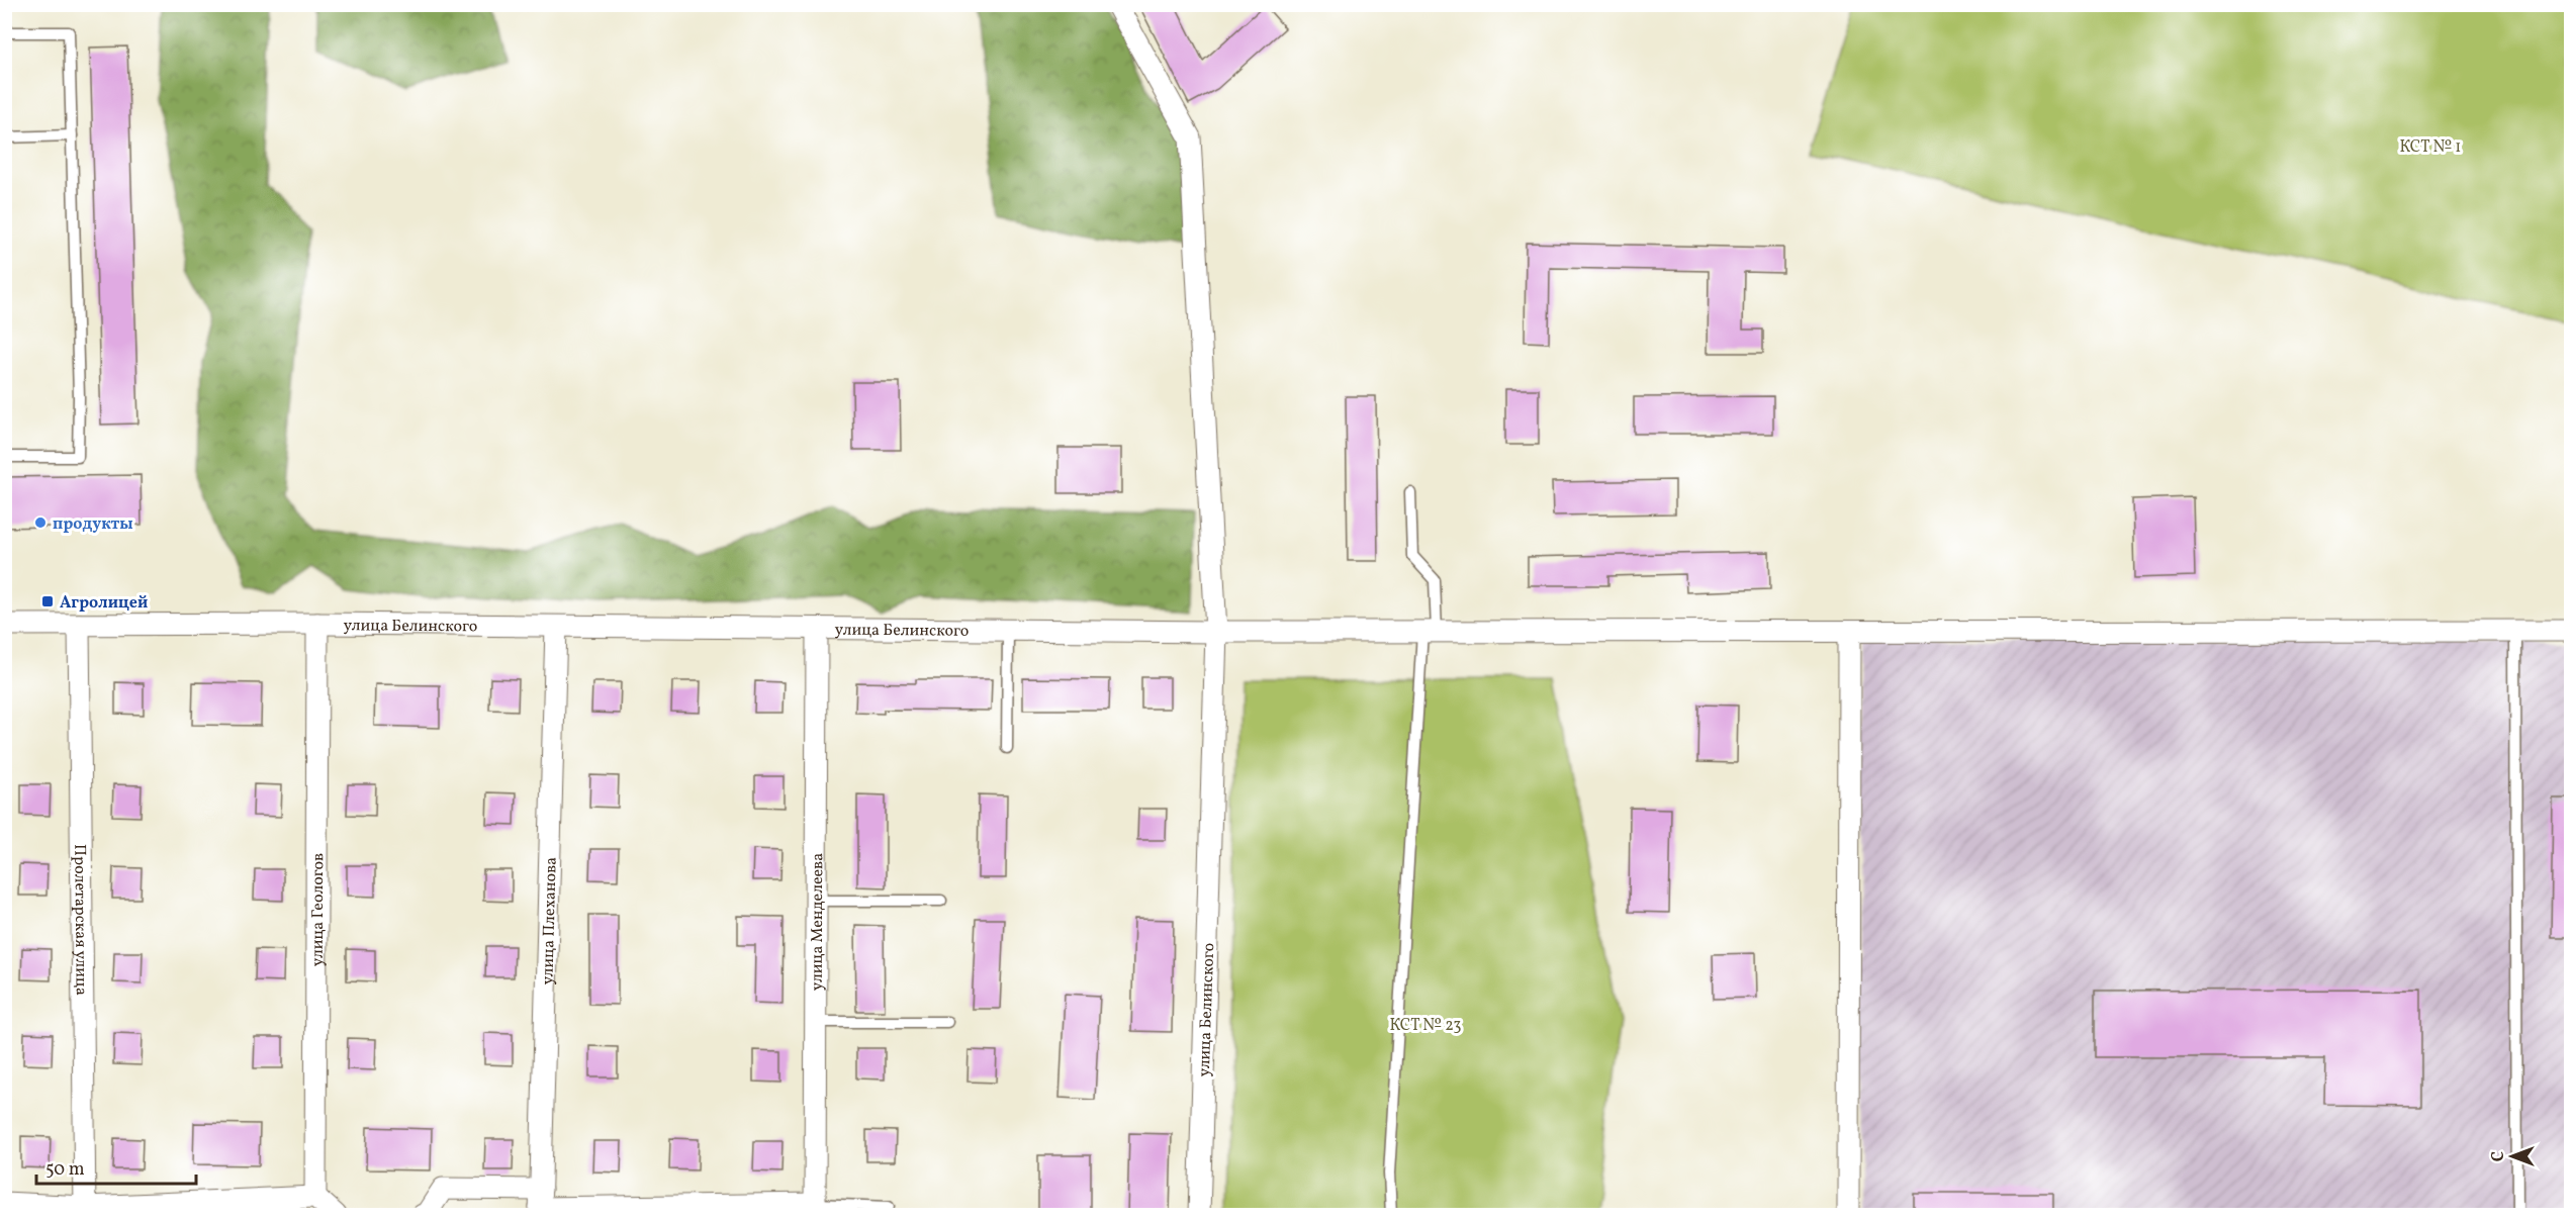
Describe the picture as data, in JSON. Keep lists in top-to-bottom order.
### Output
{
  "streets": {
    "street": [
      "улица Белинского",
      "улица Геологов",
      "Пролетарская улица",
      "улица Плеханова",
      "улица Менделеева"
    ]
  },
  "crossings": [
    ["улица Белинского", "улица Геологов"],
    ["улица Белинского", "Пролетарская улица"],
    ["улица Белинского", "улица Плеханова"],
    ["улица Белинского", "улица Менделеева"]
  ],
  "parks": ["КСТ № 1", "КСТ № 23"],
  "places": {
    "other": ["продукты"],
    "transit": ["Агролицей"]
  },
  "scale_bar": "50 m",
  "north": "left"
}
